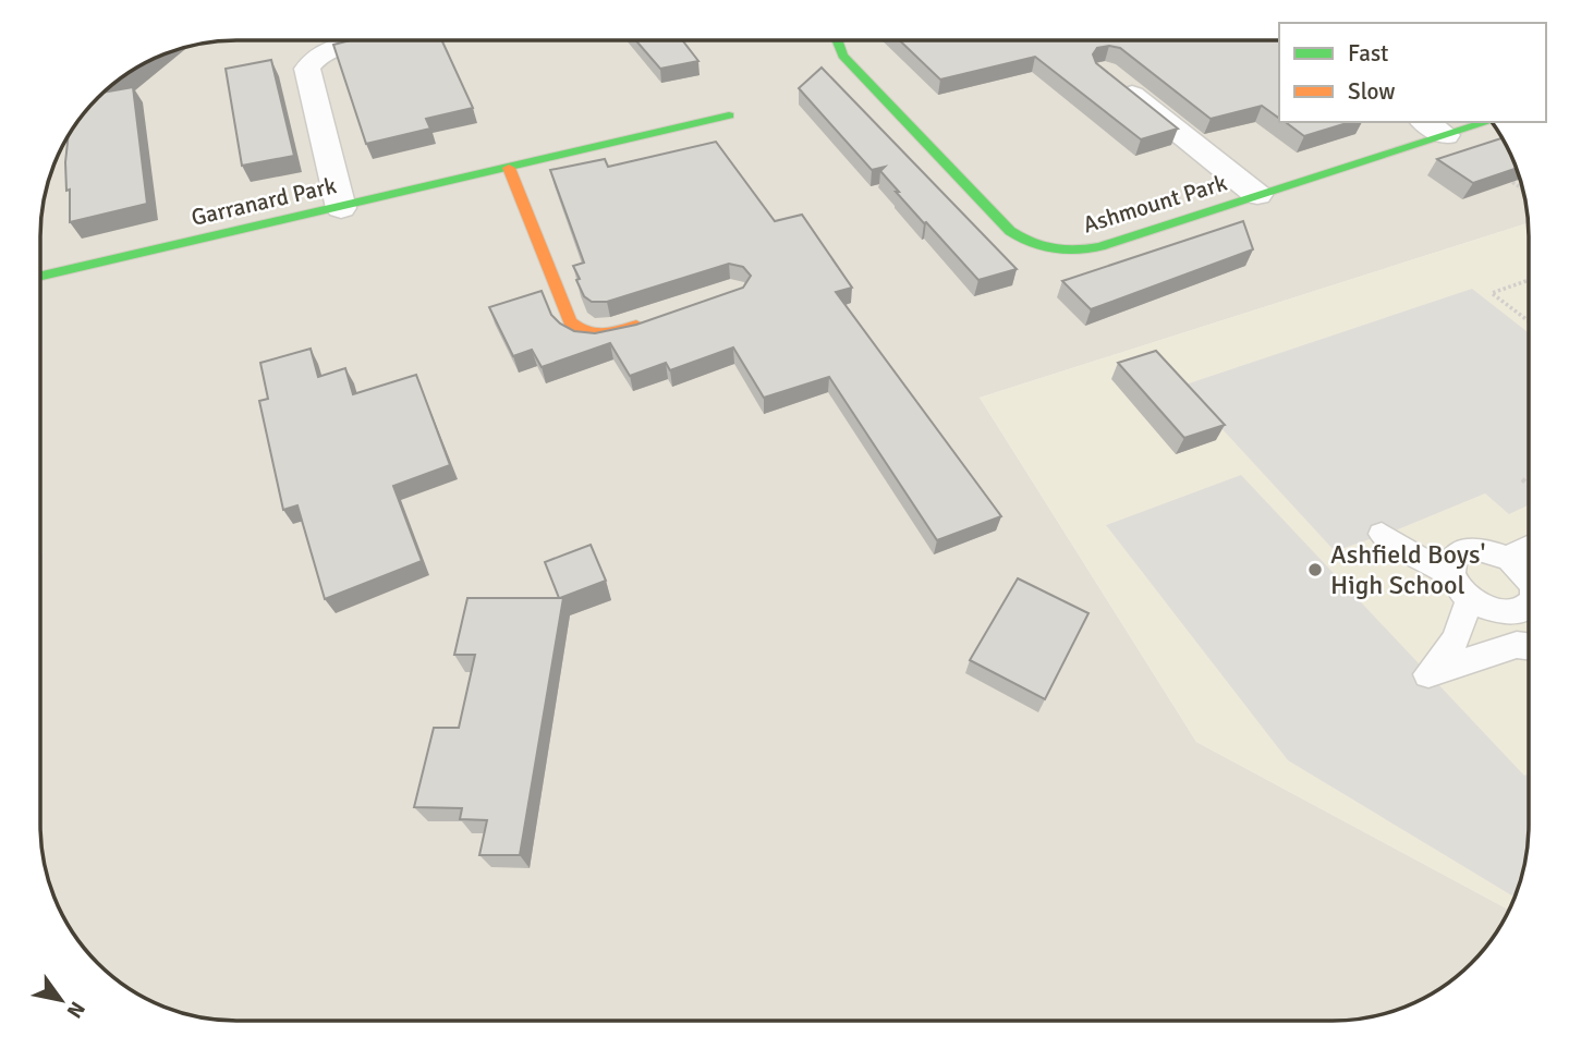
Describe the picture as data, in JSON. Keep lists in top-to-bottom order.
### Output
{
  "streets": {
    "street": ["Garranard Park", "Ashmount Park"]
  },
  "places": ["Ashfield Boys' High School"],
  "legend": ["Fast", "Slow"],
  "north": "bottom right"
}
